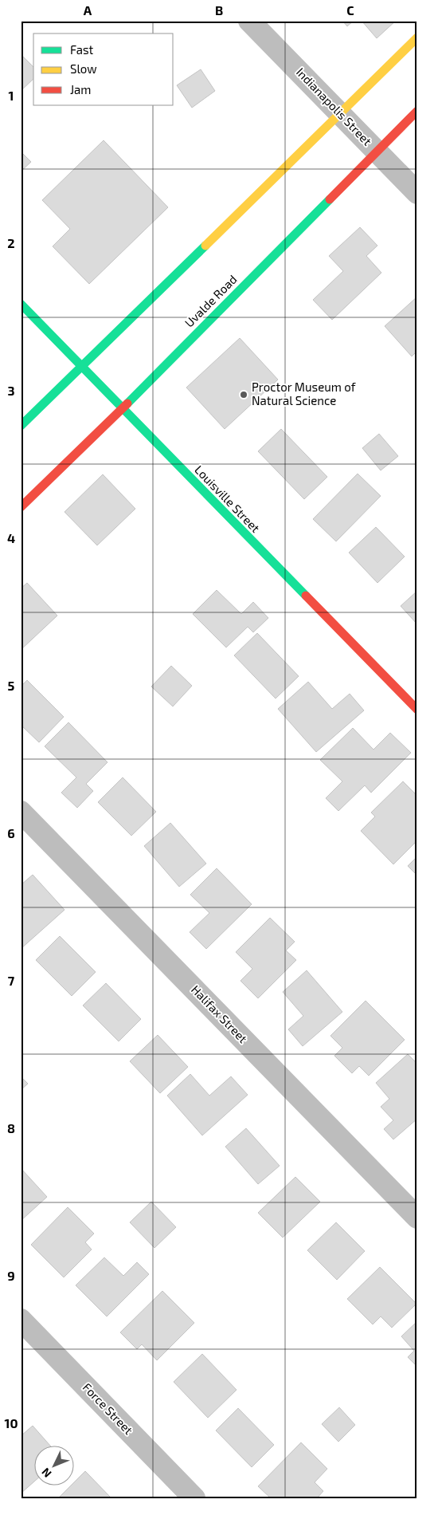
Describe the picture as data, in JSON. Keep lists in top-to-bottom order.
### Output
{
  "streets": {
    "main road": ["Uvalde Road", "Louisville Street"],
    "street": ["Indianapolis Street", "Halifax Street", "Force Street"]
  },
  "crossings": [
    ["Indianapolis Street", "Uvalde Road"],
    ["Uvalde Road", "Louisville Street"]
  ],
  "places": ["Proctor Museum of Natural Science"],
  "legend": ["Fast", "Slow", "Jam"],
  "north": "bottom left",
  "grid": {
    "columns": ["A", "B", "C"],
    "rows": [
      "1",
      "2",
      "3",
      "4",
      "5",
      "6",
      "7",
      "8",
      "9",
      "10"
    ]
  }
}
